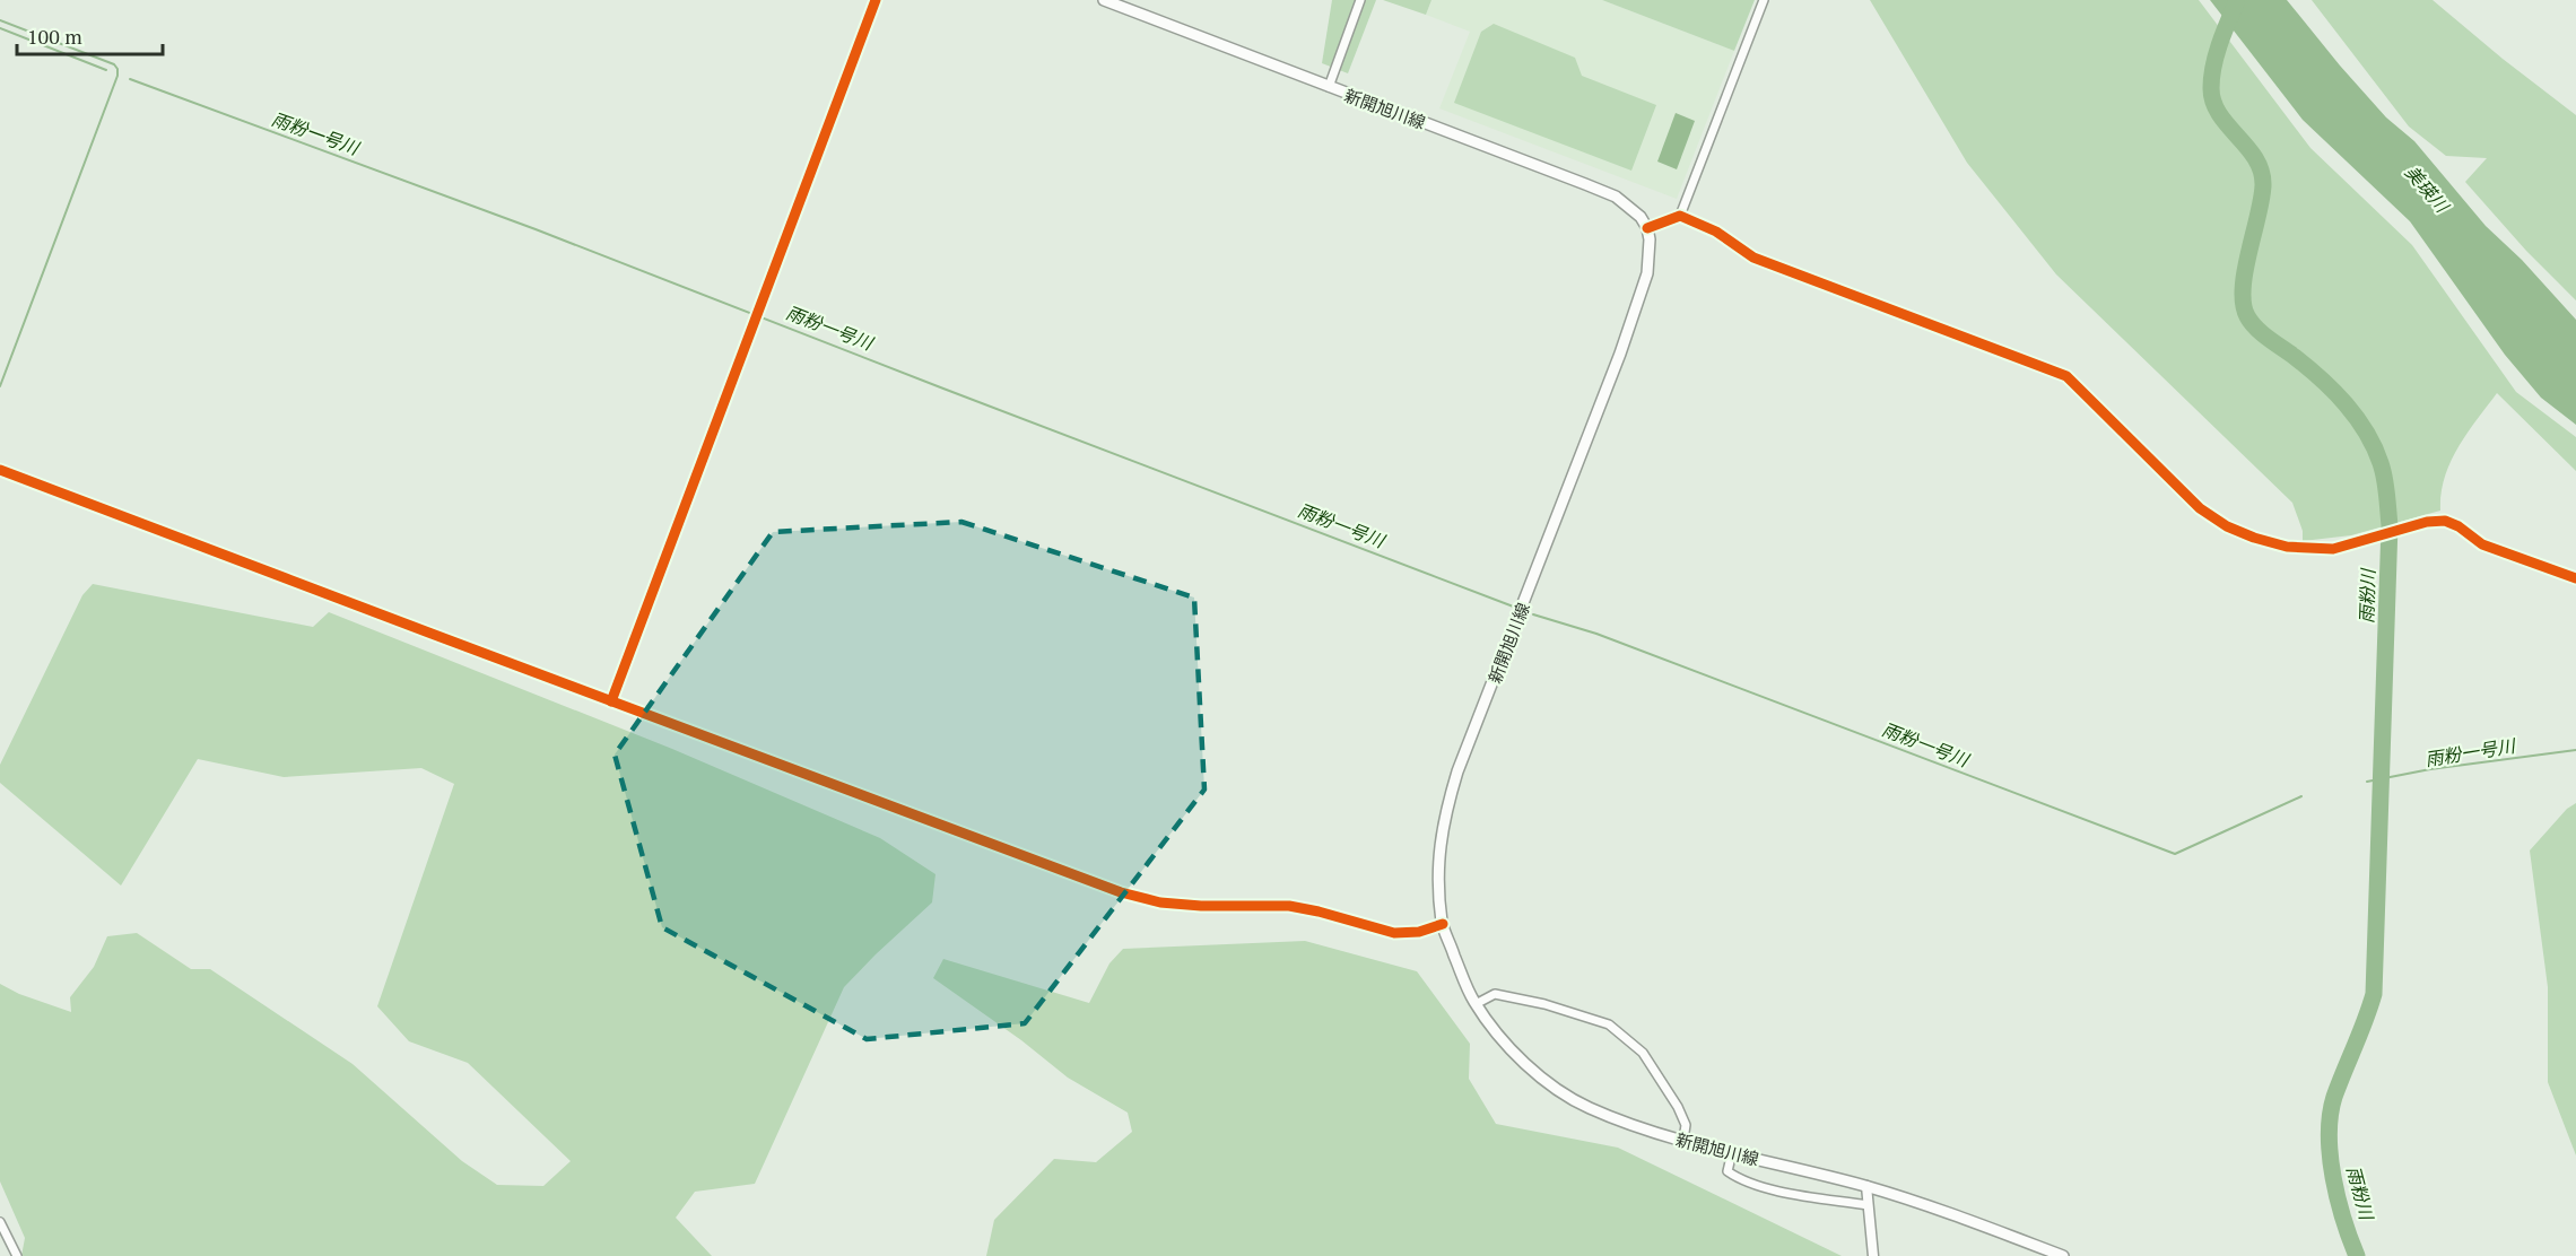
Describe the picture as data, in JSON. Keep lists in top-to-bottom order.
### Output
{
  "streets": {
    "main road": ["新開旭川線"]
  },
  "water": ["雨粉一号川", "美瑛川", "雨粉川"],
  "scale_bar": "100 m"
}
